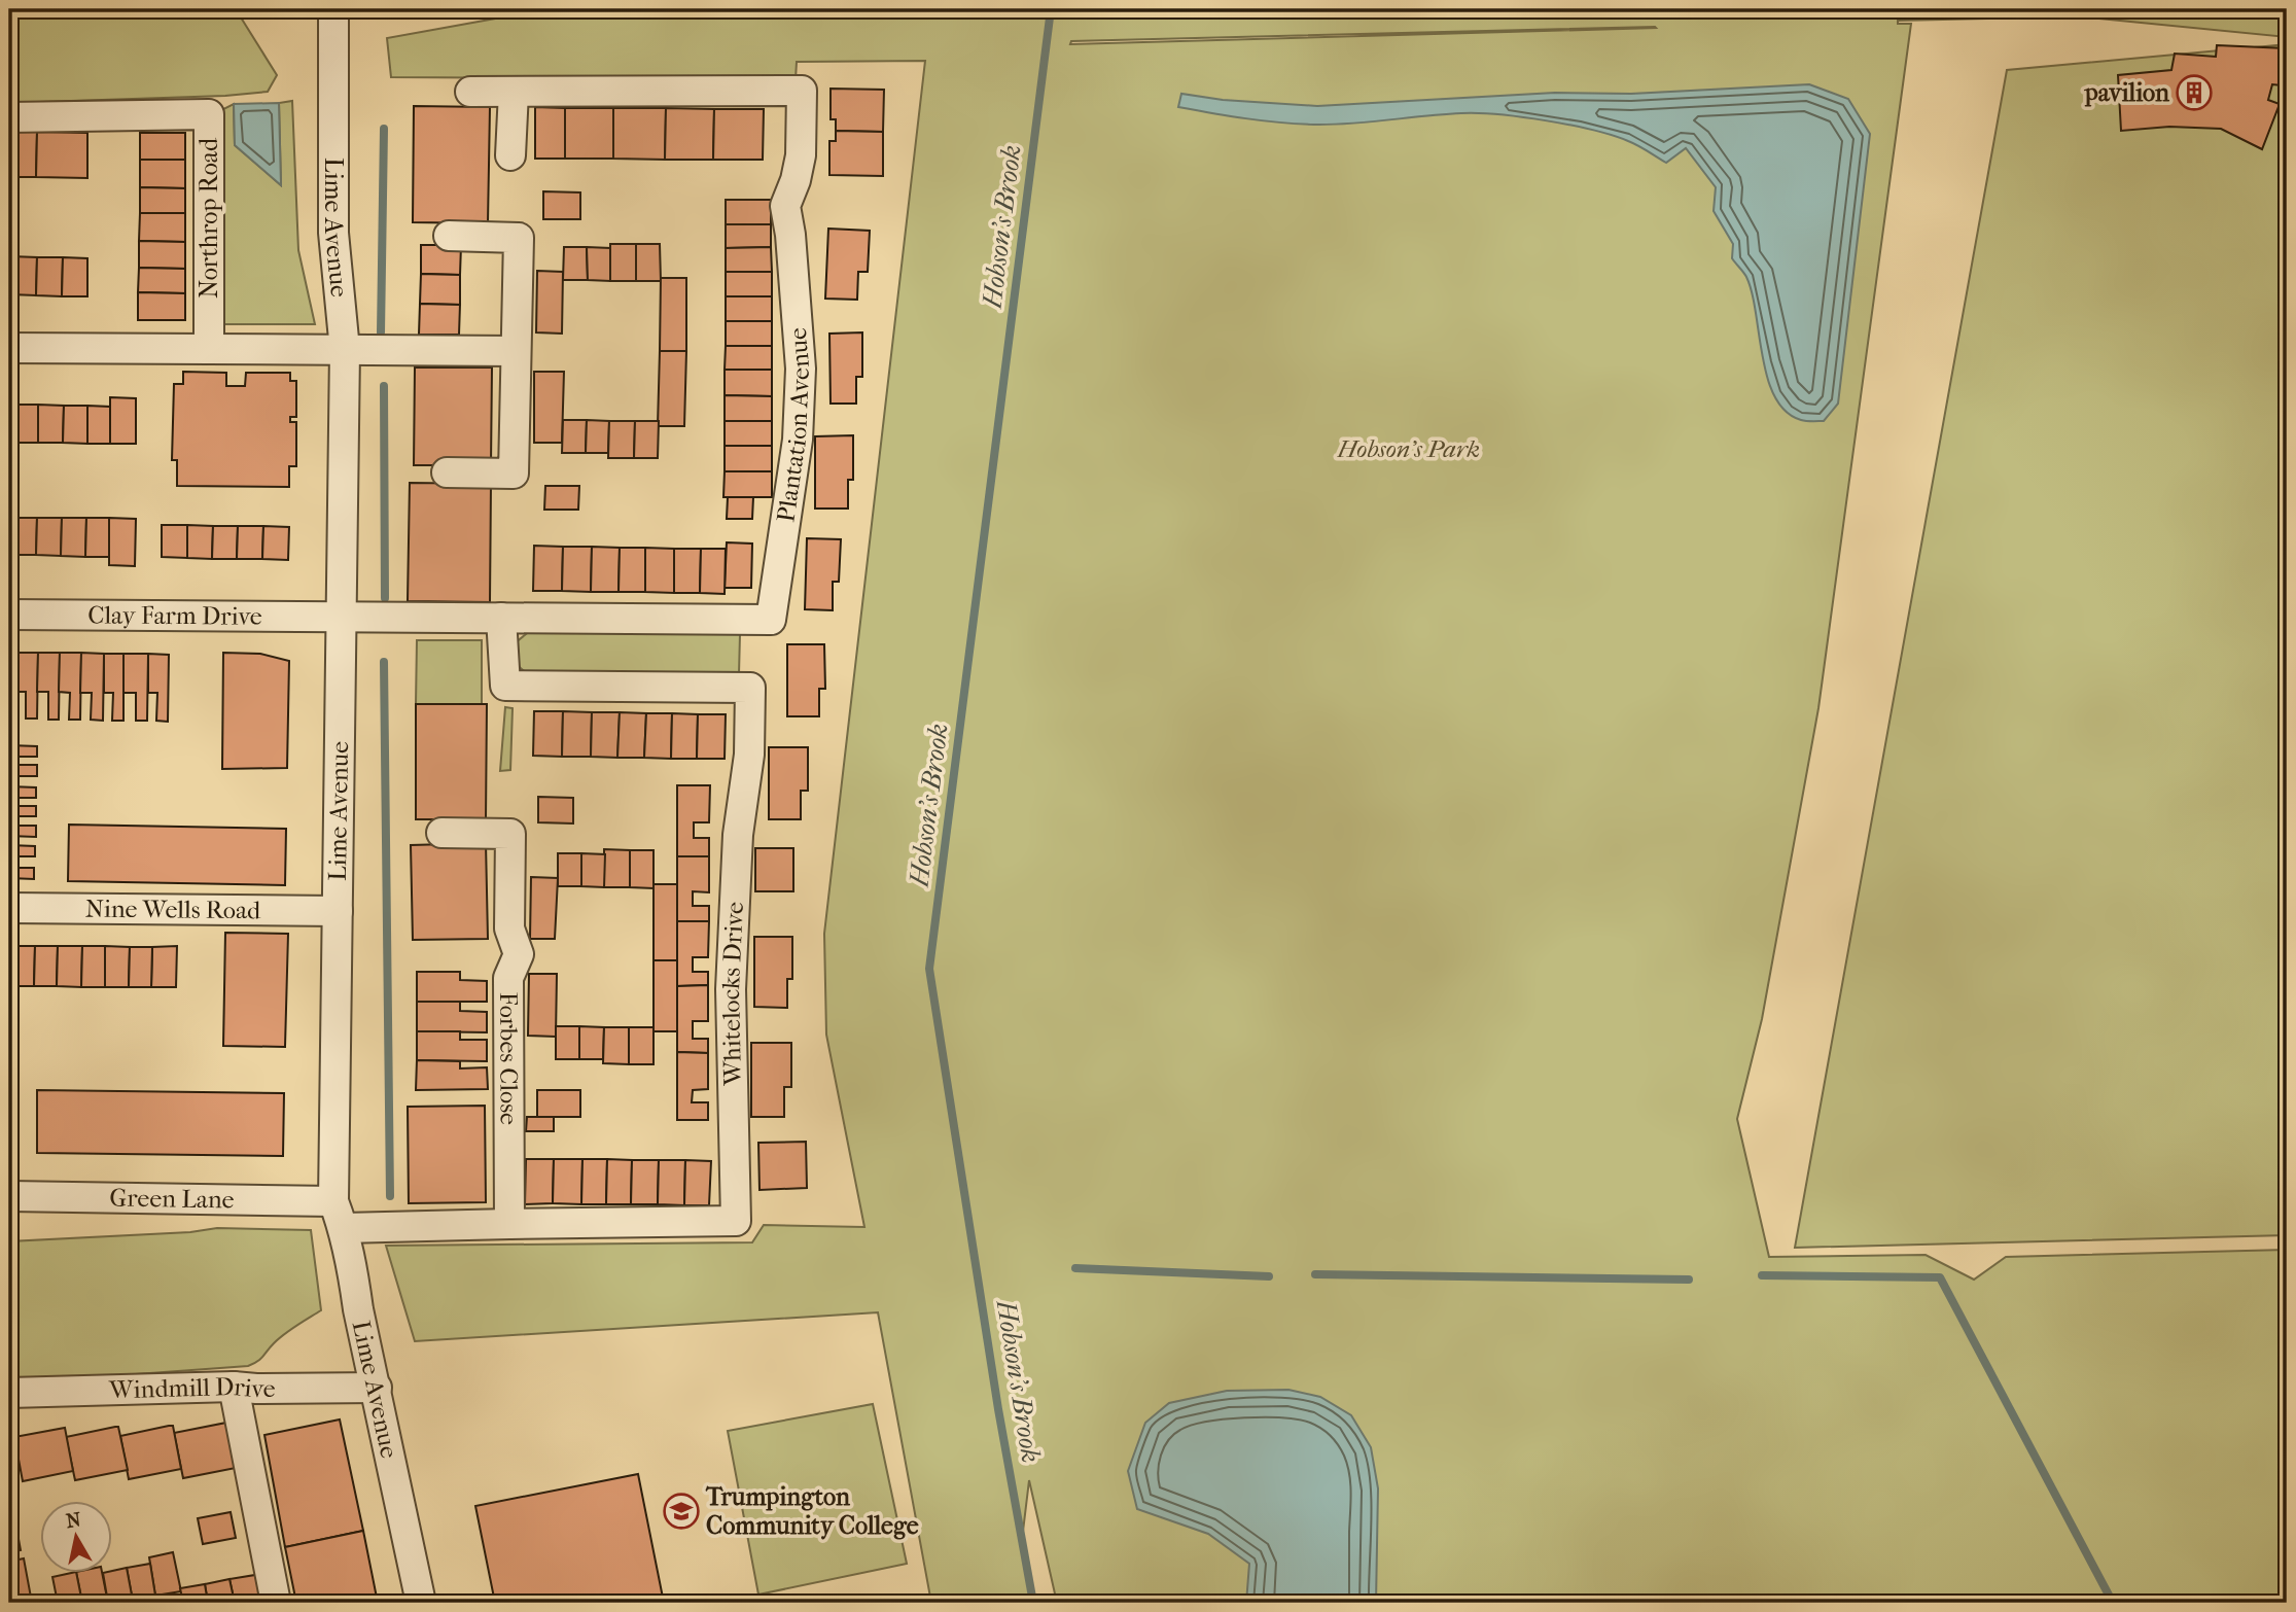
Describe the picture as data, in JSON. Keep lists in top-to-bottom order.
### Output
{
  "streets": {
    "street": [
      "Northrop Road",
      "Lime Avenue",
      "Plantation Avenue",
      "Clay Farm Drive",
      "Nine Wells Road",
      "Whitelocks Drive",
      "Forbes Close",
      "Green Lane",
      "Windmill Drive"
    ]
  },
  "crossings": [
    ["Lime Avenue", "Plantation Avenue"],
    ["Lime Avenue", "Clay Farm Drive"],
    ["Lime Avenue", "Nine Wells Road"],
    ["Lime Avenue", "Whitelocks Drive"],
    ["Lime Avenue", "Green Lane"],
    ["Lime Avenue", "Windmill Drive"],
    ["Plantation Avenue", "Clay Farm Drive"],
    ["Plantation Avenue", "Whitelocks Drive"],
    ["Whitelocks Drive", "Forbes Close"]
  ],
  "water": ["Hobson's Brook"],
  "parks": ["Hobson's Park"],
  "places": {
    "building": ["pavilion"],
    "school or university": ["Trumpington Community College"]
  },
  "north": "top"
}
